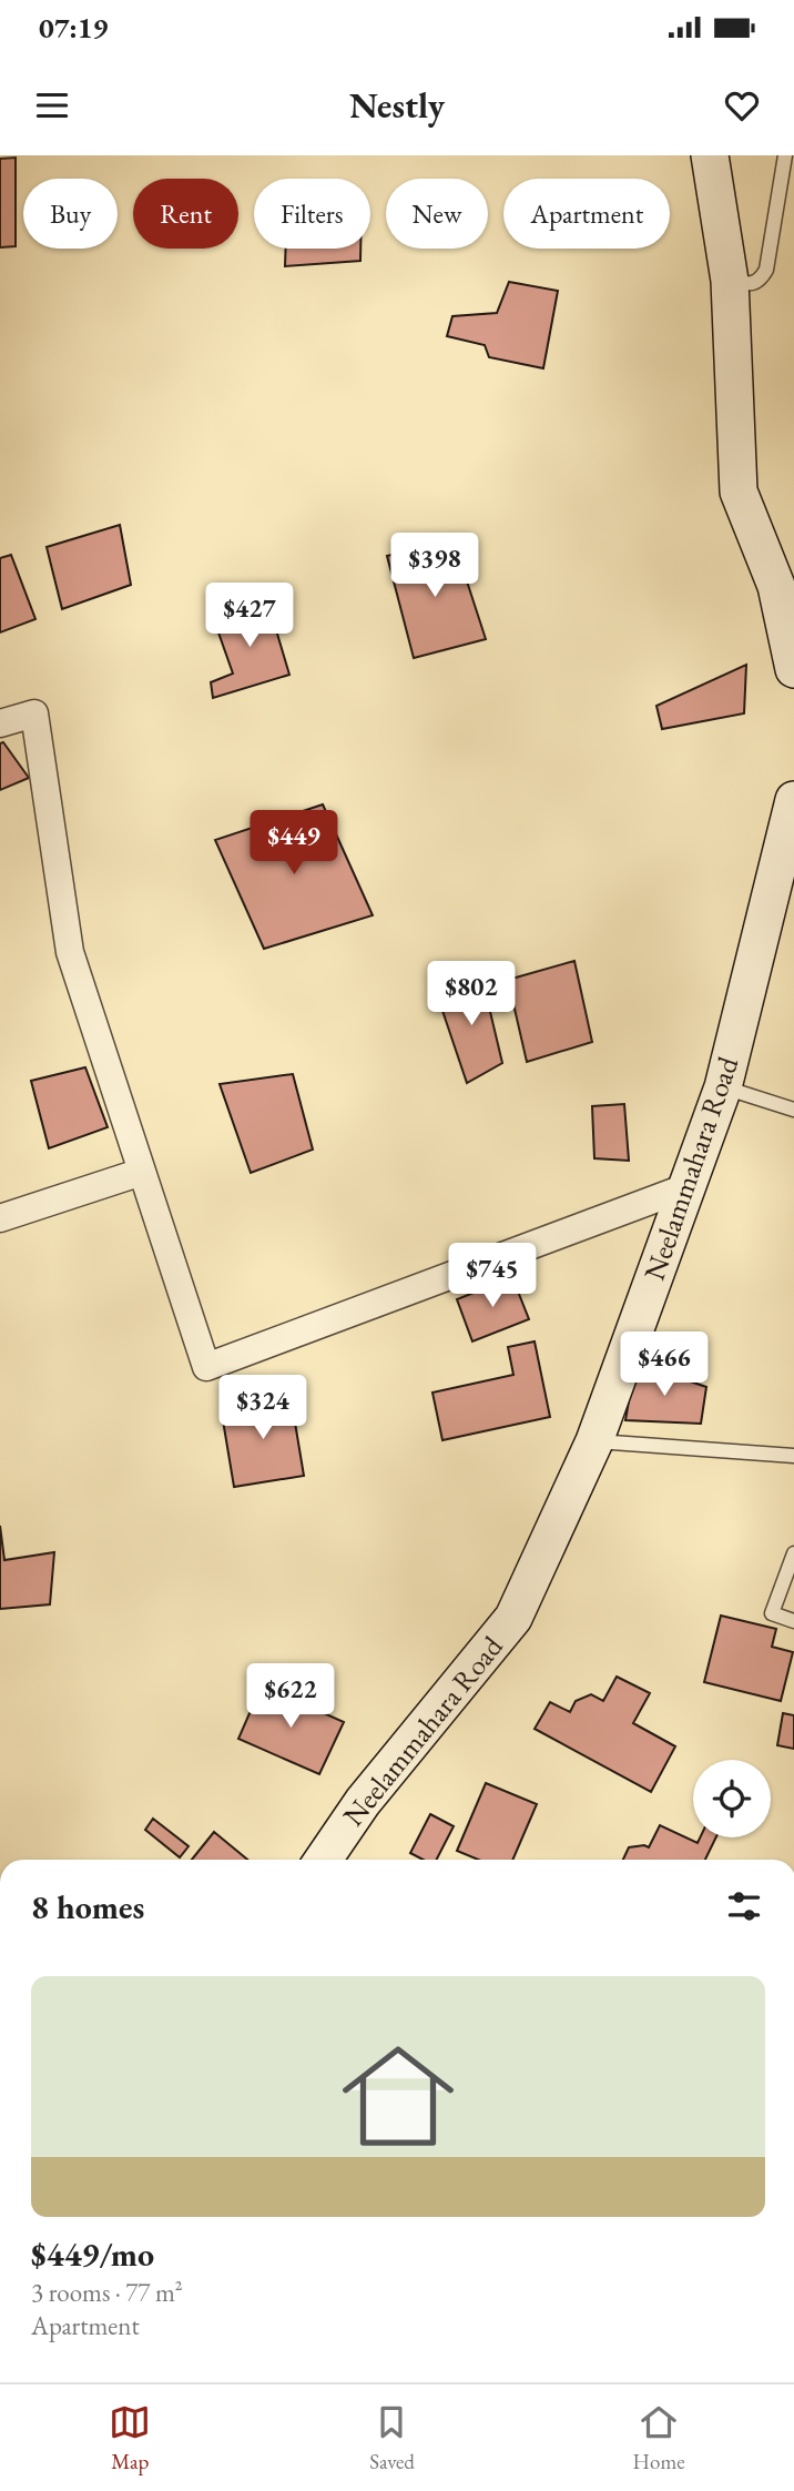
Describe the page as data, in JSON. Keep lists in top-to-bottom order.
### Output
{
  "streets": {
    "street": ["Neelammahara Road"]
  },
  "page": {
    "status": "07:19",
    "header": "Nestly",
    "chip": [
      "Buy",
      "Rent",
      "Filters",
      "New",
      "Apartment"
    ],
    "price": [
      "$398",
      "$427",
      "$449",
      "$802",
      "$745",
      "$466",
      "$324",
      "$622"
    ],
    "heading": "8 homes",
    "list": [
      {
        "name": "$449/mo",
        "note": "3 rooms · 77 m² · Apartment"
      }
    ],
    "tabs": ["Map", "Saved", "Home"]
  }
}
